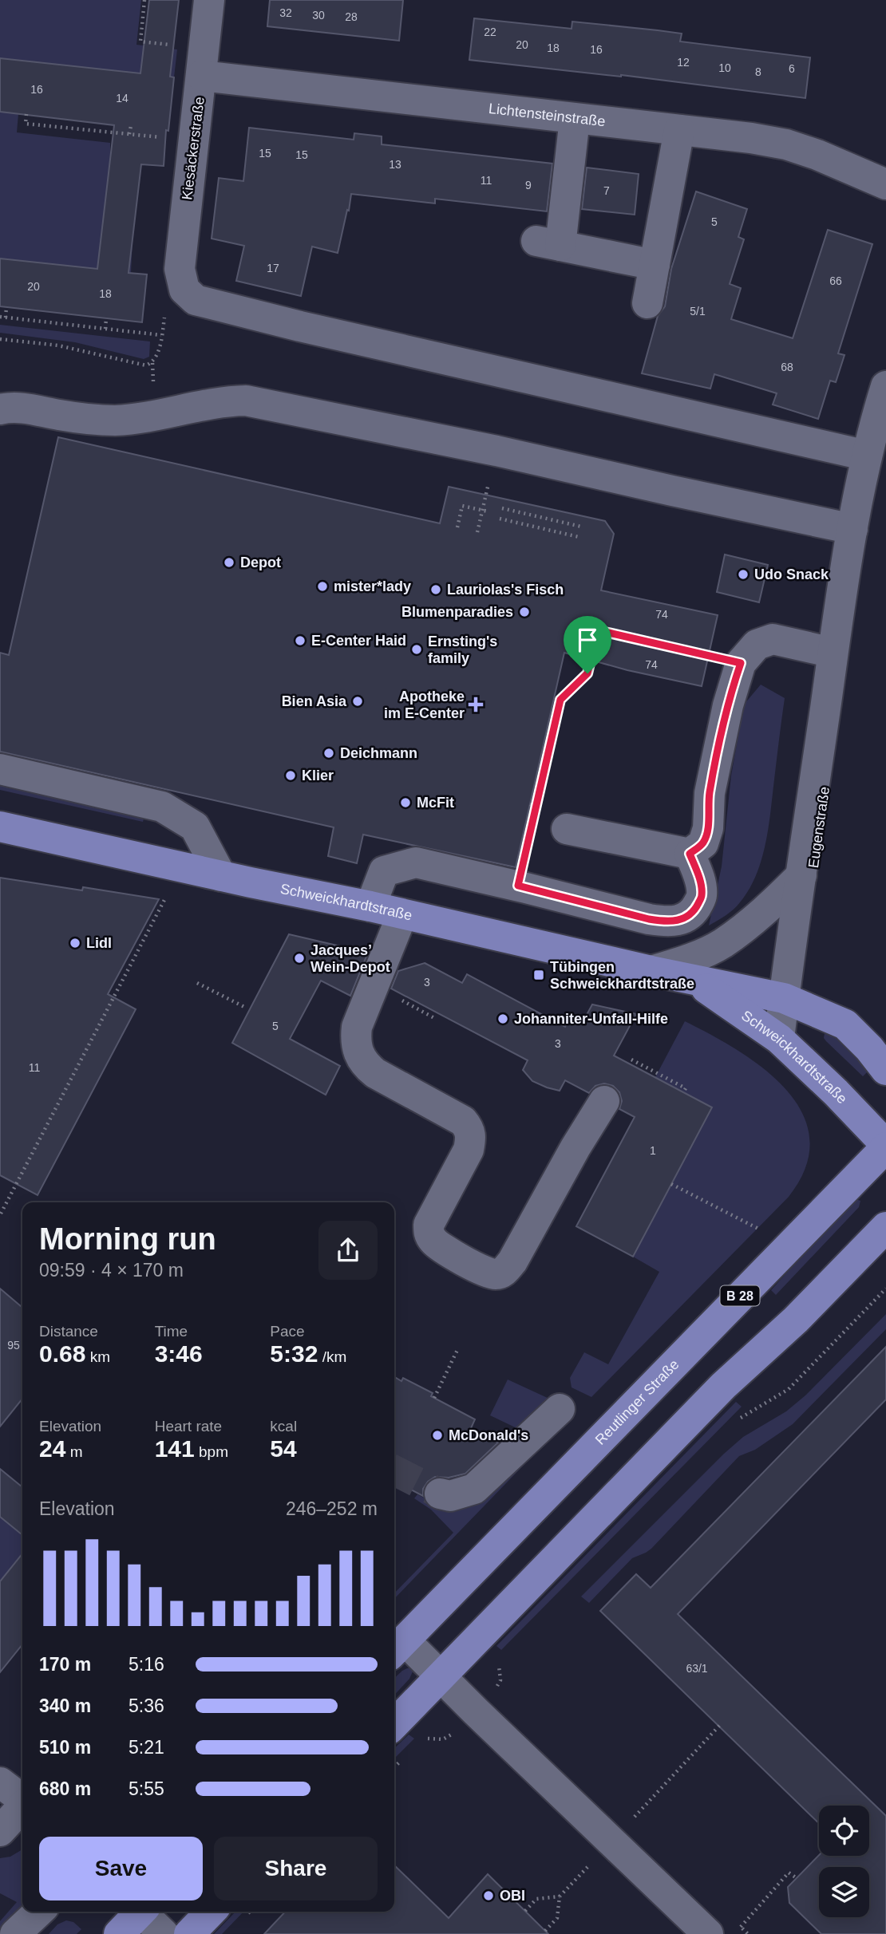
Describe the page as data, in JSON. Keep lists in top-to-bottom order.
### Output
{
  "streets": {
    "main road": ["Schweickhardtstraße", "B 28", "Reutlinger Straße"],
    "street": ["Lichtensteinstraße", "Kiesäckerstraße", "Eugenstraße"]
  },
  "crossings": [
    ["Lichtensteinstraße", "Kiesäckerstraße"],
    ["Eugenstraße", "Schweickhardtstraße"],
    ["Schweickhardtstraße", "Reutlinger Straße"]
  ],
  "places": {
    "other": [
      "Depot",
      "Udo Snack",
      "mister*lady",
      "Lauriolas's Fisch",
      "Blumenparadies",
      "E-Center Haid",
      "Ernsting's family",
      "Bien Asia",
      "Deichmann",
      "Klier",
      "McFit",
      "Lidl",
      "Jacques’ Wein-Depot",
      "Johanniter-Unfall-Hilfe",
      "McDonald's",
      "OBI"
    ],
    "health": ["Apotheke im E-Center"],
    "transit": ["Tübingen Schweickhardtstraße"]
  },
  "house_numbers": [
    "32",
    "30",
    "28",
    "22",
    "20",
    "18",
    "16",
    "12",
    "10",
    "6",
    "8",
    "16",
    "14",
    "15",
    "15",
    "13",
    "11",
    "9",
    "7",
    "5",
    "17",
    "66",
    "20",
    "18",
    "5/1",
    "68",
    "74",
    "74",
    "3",
    "5",
    "3",
    "11",
    "1",
    "95",
    "63/1"
  ],
  "page": {
    "heading": ["Morning run", "09:59 · 4 × 170 m"],
    "stats": [
      ["Distance", "0.68 km"],
      ["Time", "3:46"],
      ["Pace", "5:32 /km"],
      ["Elevation", "24 m"],
      ["Heart rate", "141 bpm"],
      ["kcal", "54"]
    ],
    "chart": ["Elevation", "246–252 m"],
    "list": [
      {
        "name": "170 m",
        "note": "5:16"
      },
      {
        "name": "340 m",
        "note": "5:36"
      },
      {
        "name": "510 m",
        "note": "5:21"
      },
      {
        "name": "680 m",
        "note": "5:55"
      }
    ],
    "buttons": ["Save", "Share"]
  }
}
